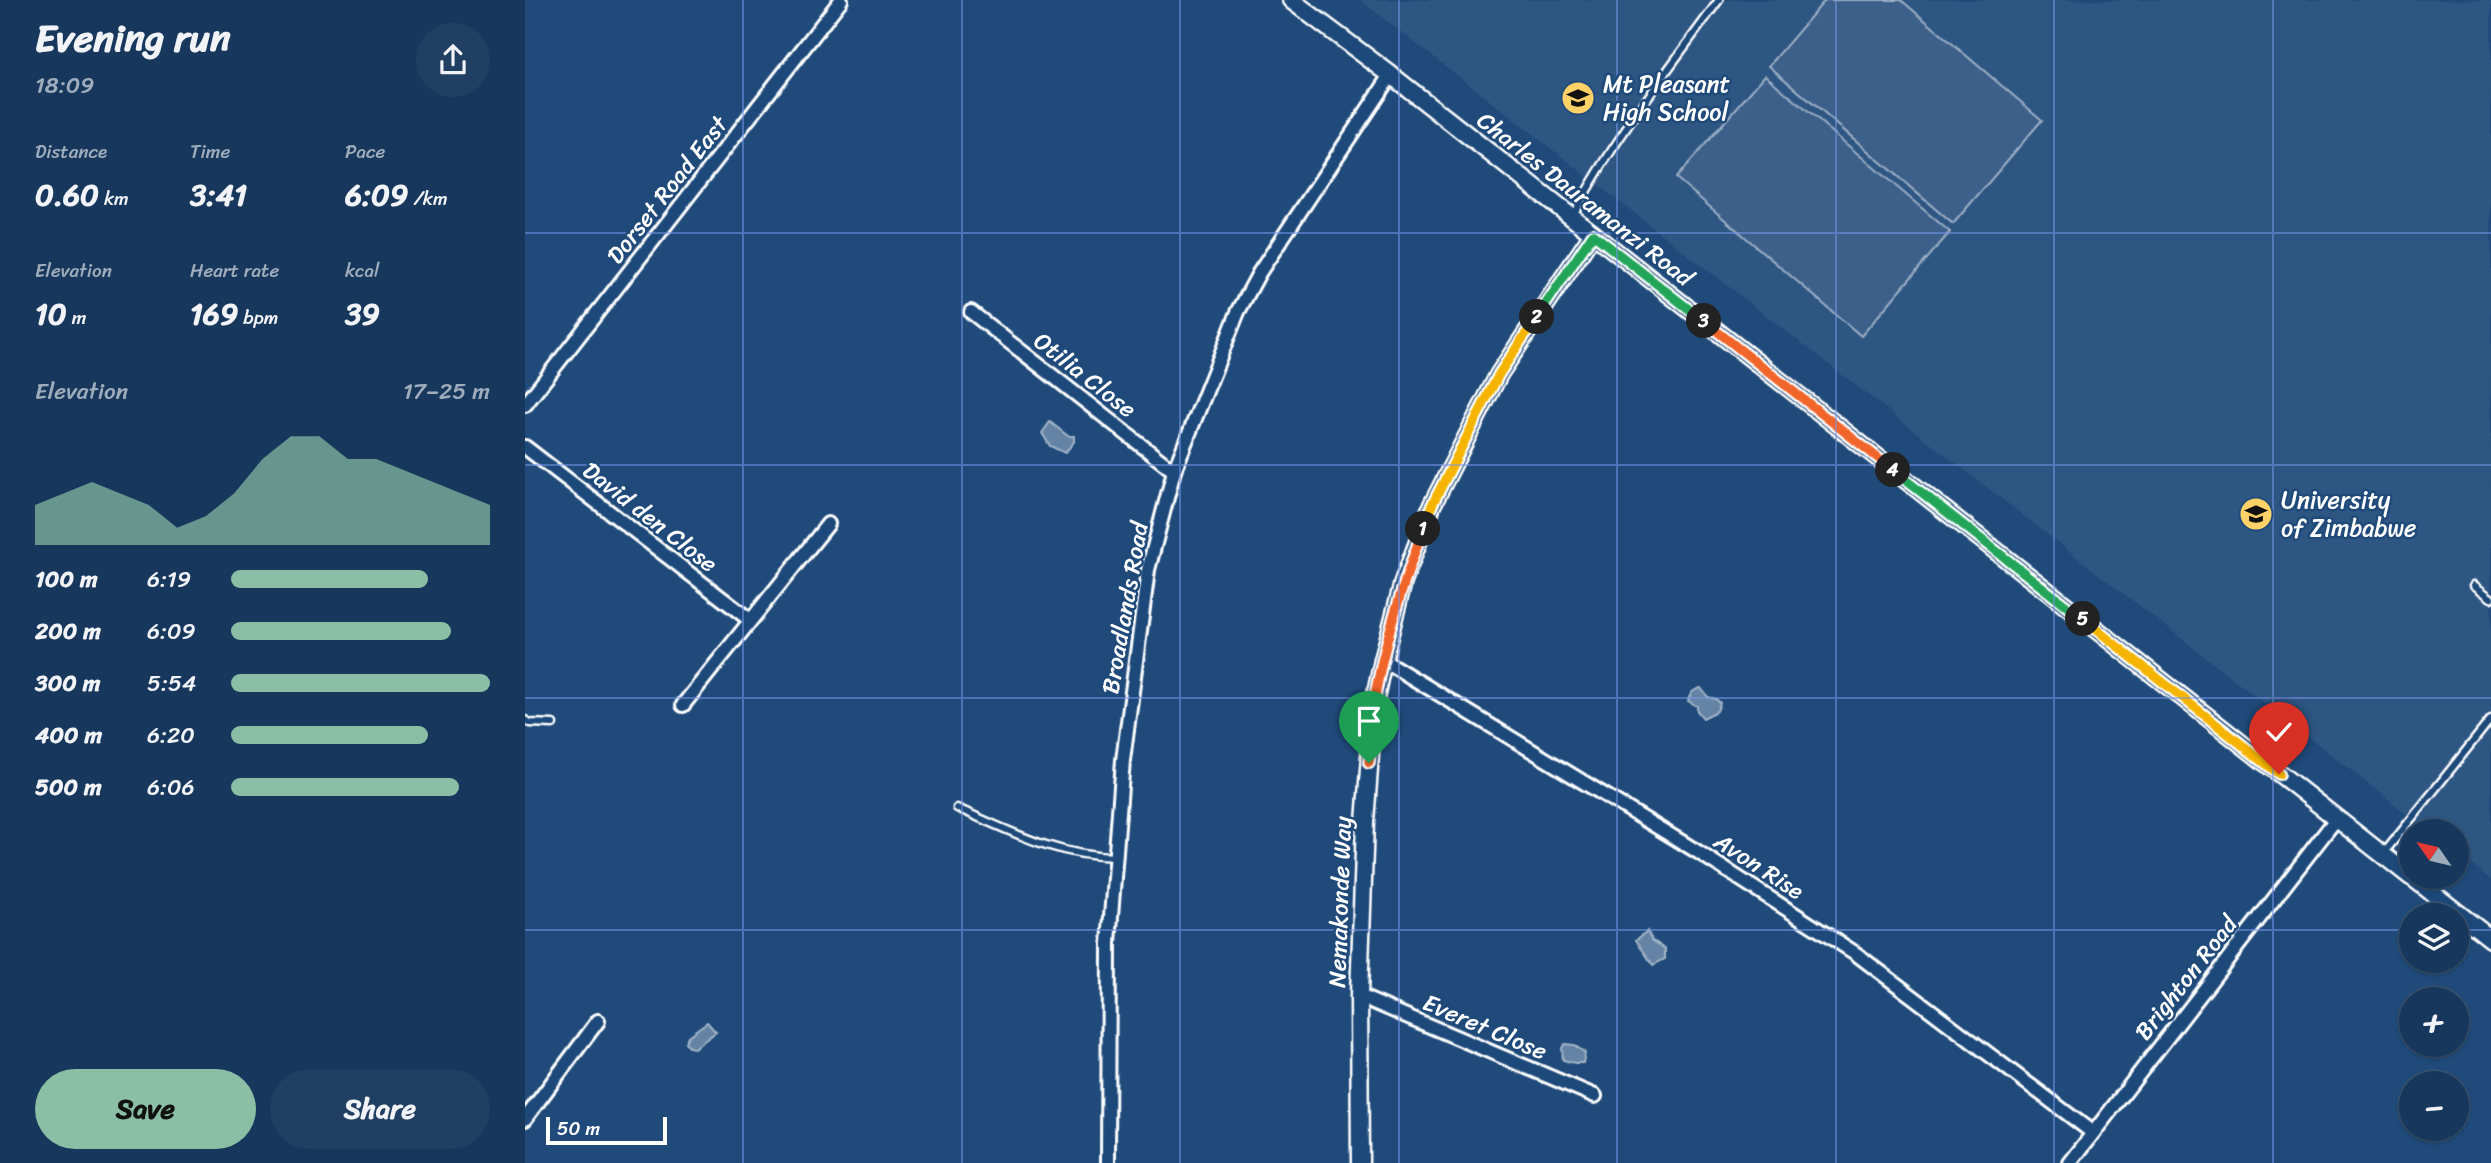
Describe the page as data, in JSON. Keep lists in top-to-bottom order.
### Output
{
  "streets": {
    "street": [
      "Dorset Road East",
      "Charles Dauramanzi Road",
      "Otilia Close",
      "David den Close",
      "Broadlands Road",
      "Avon Rise",
      "Nemakonde Way",
      "Brighton Road",
      "Everet Close"
    ]
  },
  "crossings": [
    ["Charles Dauramanzi Road", "Broadlands Road"],
    ["Charles Dauramanzi Road", "Nemakonde Way"],
    ["Charles Dauramanzi Road", "Brighton Road"],
    ["Otilia Close", "Broadlands Road"],
    ["Avon Rise", "Nemakonde Way"],
    ["Avon Rise", "Brighton Road"],
    ["Nemakonde Way", "Everet Close"]
  ],
  "places": {
    "school or university": ["Mt Pleasant High School", "University of Zimbabwe"]
  },
  "scale_bar": "50 m",
  "north": "top left",
  "page": {
    "heading": ["Evening run", "18:09"],
    "stats": [
      ["Distance", "0.60 km"],
      ["Time", "3:41"],
      ["Pace", "6:09 /km"],
      ["Elevation", "10 m"],
      ["Heart rate", "169 bpm"],
      ["kcal", "39"]
    ],
    "pins": [
      "2",
      "3",
      "4",
      "1",
      "5"
    ],
    "chart": ["Elevation", "17–25 m"],
    "list": [
      {
        "name": "100 m",
        "note": "6:19"
      },
      {
        "name": "200 m",
        "note": "6:09"
      },
      {
        "name": "300 m",
        "note": "5:54"
      },
      {
        "name": "400 m",
        "note": "6:20"
      },
      {
        "name": "500 m",
        "note": "6:06"
      }
    ],
    "map_buttons": ["+", "−"],
    "buttons": ["Save", "Share"],
    "scale": "50 m"
  }
}
